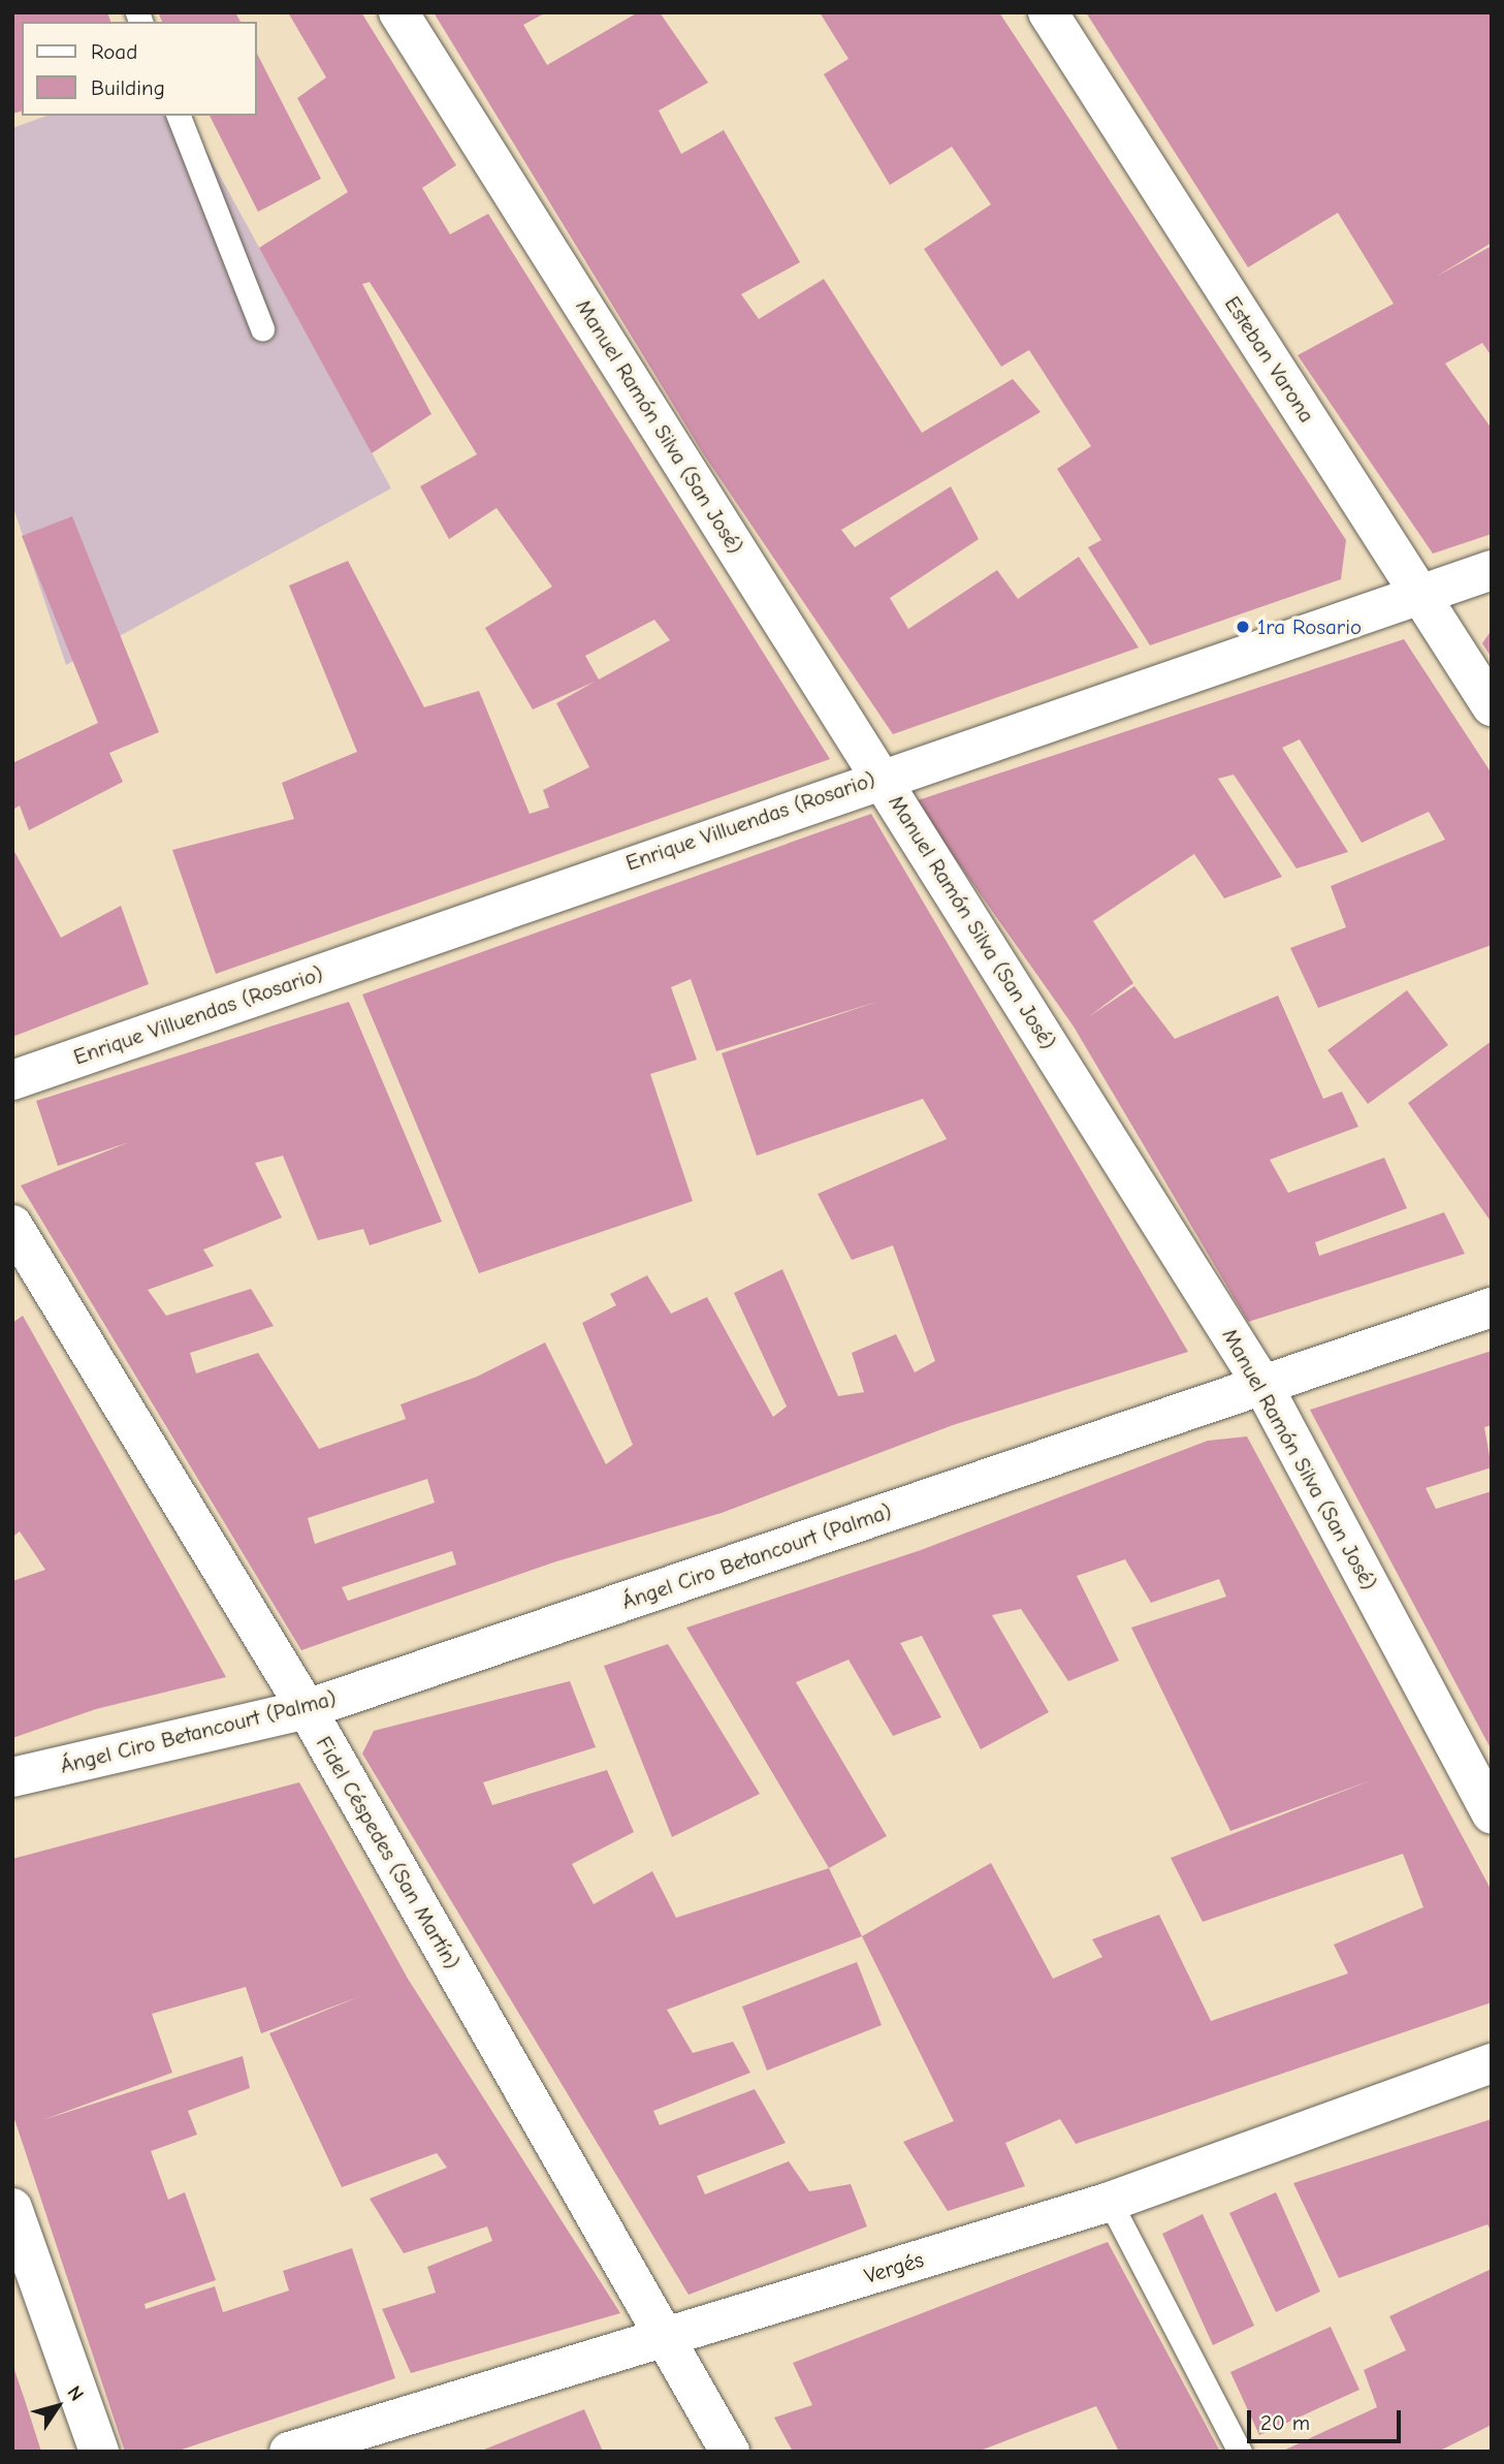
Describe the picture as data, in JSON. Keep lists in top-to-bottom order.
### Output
{
  "streets": {
    "street": [
      "Esteban Varona",
      "Manuel Ramón Silva (San José)",
      "Enrique Villuendas (Rosario)",
      "Ángel Ciro Betancourt (Palma)",
      "Fidel Céspedes (San Martín)",
      "Vergés"
    ]
  },
  "crossings": [
    ["Esteban Varona", "Enrique Villuendas (Rosario)"],
    ["Manuel Ramón Silva (San José)", "Enrique Villuendas (Rosario)"],
    ["Manuel Ramón Silva (San José)", "Ángel Ciro Betancourt (Palma)"],
    ["Ángel Ciro Betancourt (Palma)", "Fidel Céspedes (San Martín)"],
    ["Fidel Céspedes (San Martín)", "Vergés"]
  ],
  "places": ["1ra Rosario"],
  "legend": ["Road", "Building"],
  "scale_bar": "20 m",
  "north": "top right"
}
